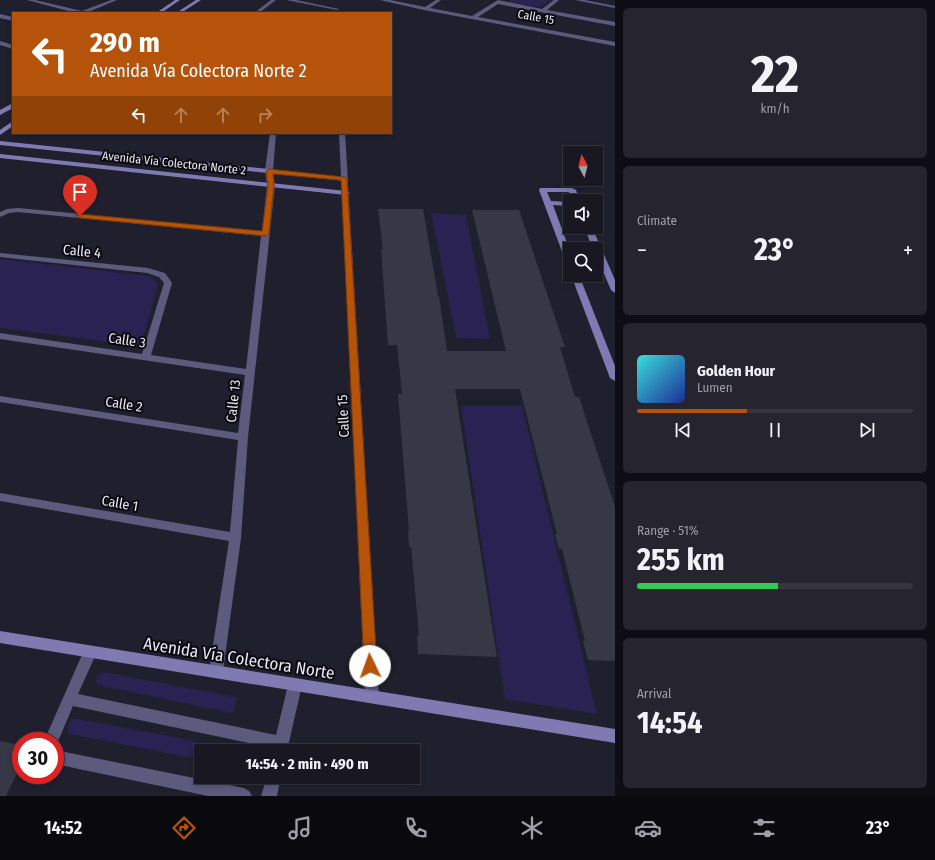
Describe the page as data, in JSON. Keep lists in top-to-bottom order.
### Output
{
  "streets": {
    "street": [
      "Calle 15",
      "Avenida Vía Colectora Norte 2",
      "Calle 4",
      "Calle 3",
      "Calle 13",
      "Calle 2",
      "Calle 1",
      "Avenida Vía Colectora Norte"
    ]
  },
  "crossings": [
    ["Calle 15", "Avenida Vía Colectora Norte 2"],
    ["Calle 15", "Avenida Vía Colectora Norte"],
    ["Avenida Vía Colectora Norte 2", "Calle 13"],
    ["Calle 4", "Calle 3"],
    ["Calle 3", "Calle 13"],
    ["Calle 13", "Calle 2"],
    ["Calle 13", "Calle 1"],
    ["Calle 13", "Avenida Vía Colectora Norte"]
  ],
  "north": "top",
  "page": {
    "tile": [
      ["22", "km/h"],
      "Climate",
      ["Range · 51%", "255 km"],
      ["Arrival", "14:54"]
    ],
    "turn": ["290 m", "Avenida Vía Colectora Norte 2"],
    "heat": ["−", "23°", "+"],
    "song": ["Golden Hour", "Lumen"],
    "limit": "30",
    "trip": "14:54 · 2 min · 490 m",
    "tabs": ["14:52", "23°"]
  }
}
